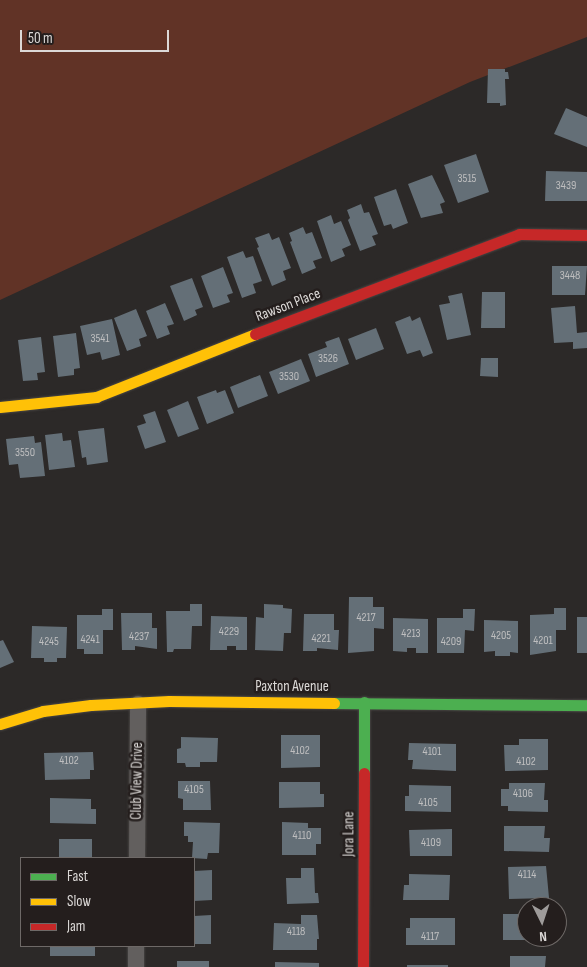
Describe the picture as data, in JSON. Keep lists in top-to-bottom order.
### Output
{
  "streets": {
    "street": [
      "Rawson Place",
      "Paxton Avenue",
      "Club View Drive",
      "Jora Lane"
    ]
  },
  "crossings": [
    ["Paxton Avenue", "Club View Drive"],
    ["Paxton Avenue", "Jora Lane"]
  ],
  "house_numbers": [
    "3515",
    "3439",
    "3448",
    "3541",
    "3526",
    "3530",
    "3550",
    "4217",
    "4229",
    "4213",
    "4205",
    "4237",
    "4221",
    "4241",
    "4201",
    "4245",
    "4209",
    "4102",
    "4101",
    "4102",
    "4102",
    "4105",
    "4106",
    "4105",
    "4110",
    "4109",
    "4114",
    "4118",
    "4117"
  ],
  "legend": ["Fast", "Slow", "Jam"],
  "scale_bar": "50 m",
  "north": "bottom"
}
